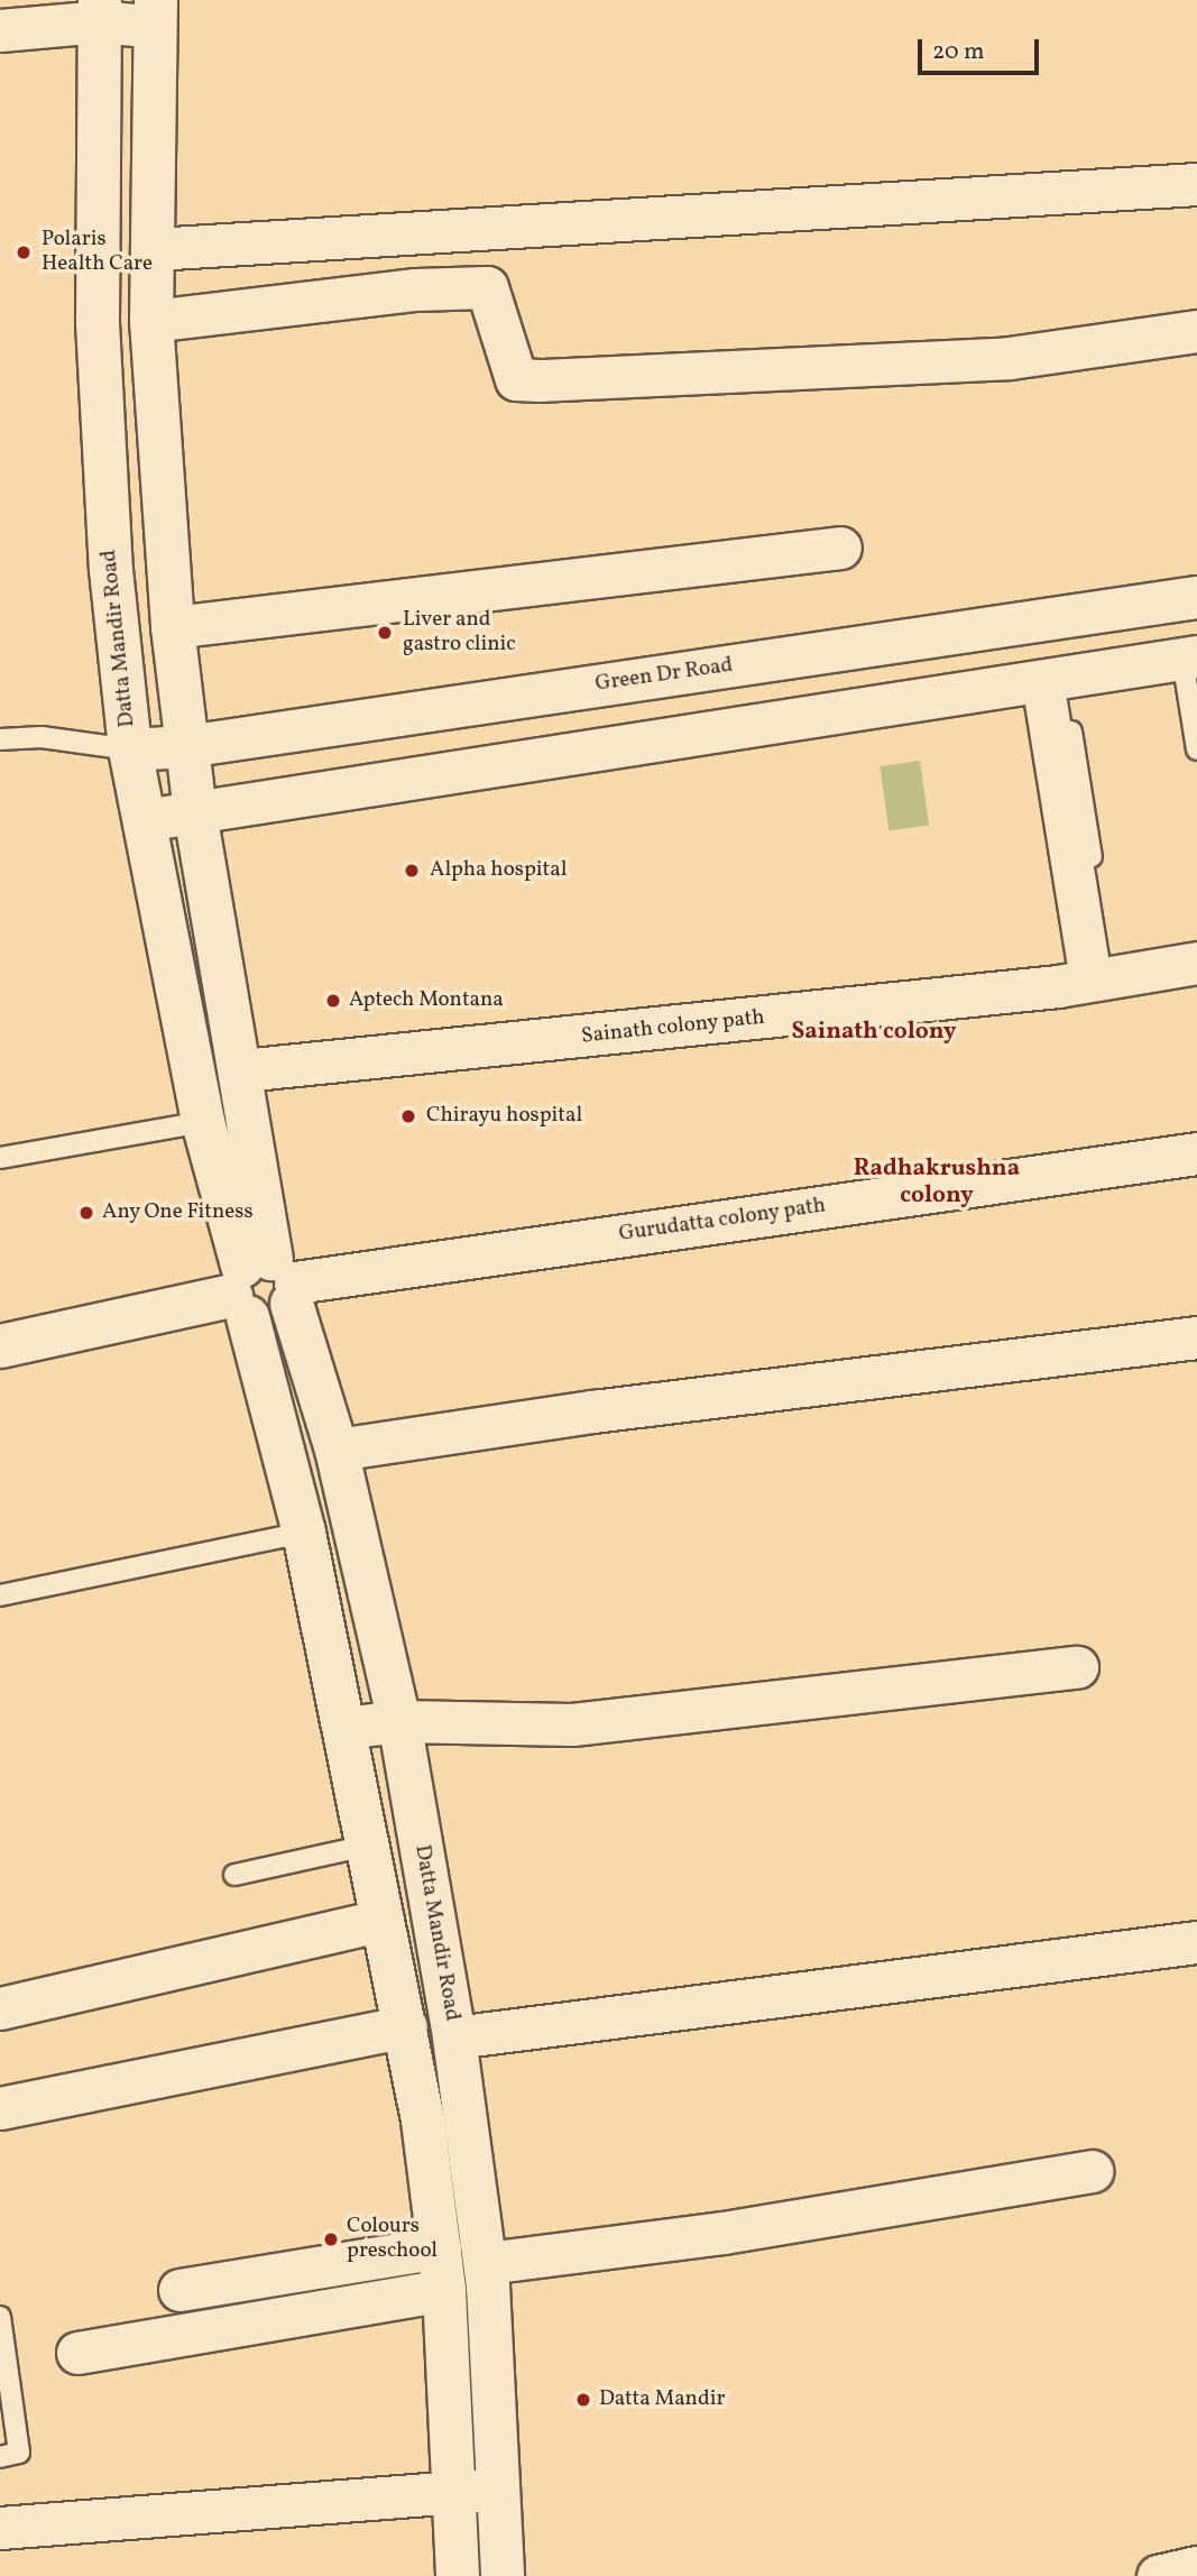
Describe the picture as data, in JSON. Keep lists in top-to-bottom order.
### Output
{
  "streets": {
    "main road": ["Datta Mandir Road"],
    "street": ["Green Dr Road", "Sainath colony path", "Gurudatta colony path"]
  },
  "crossings": [
    ["Datta Mandir Road", "Green Dr Road"],
    ["Datta Mandir Road", "Sainath colony path"],
    ["Datta Mandir Road", "Gurudatta colony path"]
  ],
  "districts": ["Sainath colony", "Radhakrushna colony"],
  "places": [
    "Polaris Health Care",
    "Liver and gastro clinic",
    "Alpha hospital",
    "Aptech Montana",
    "Chirayu hospital",
    "Any One Fitness",
    "Colours preschool",
    "Datta Mandir"
  ],
  "scale_bar": "20 m"
}
